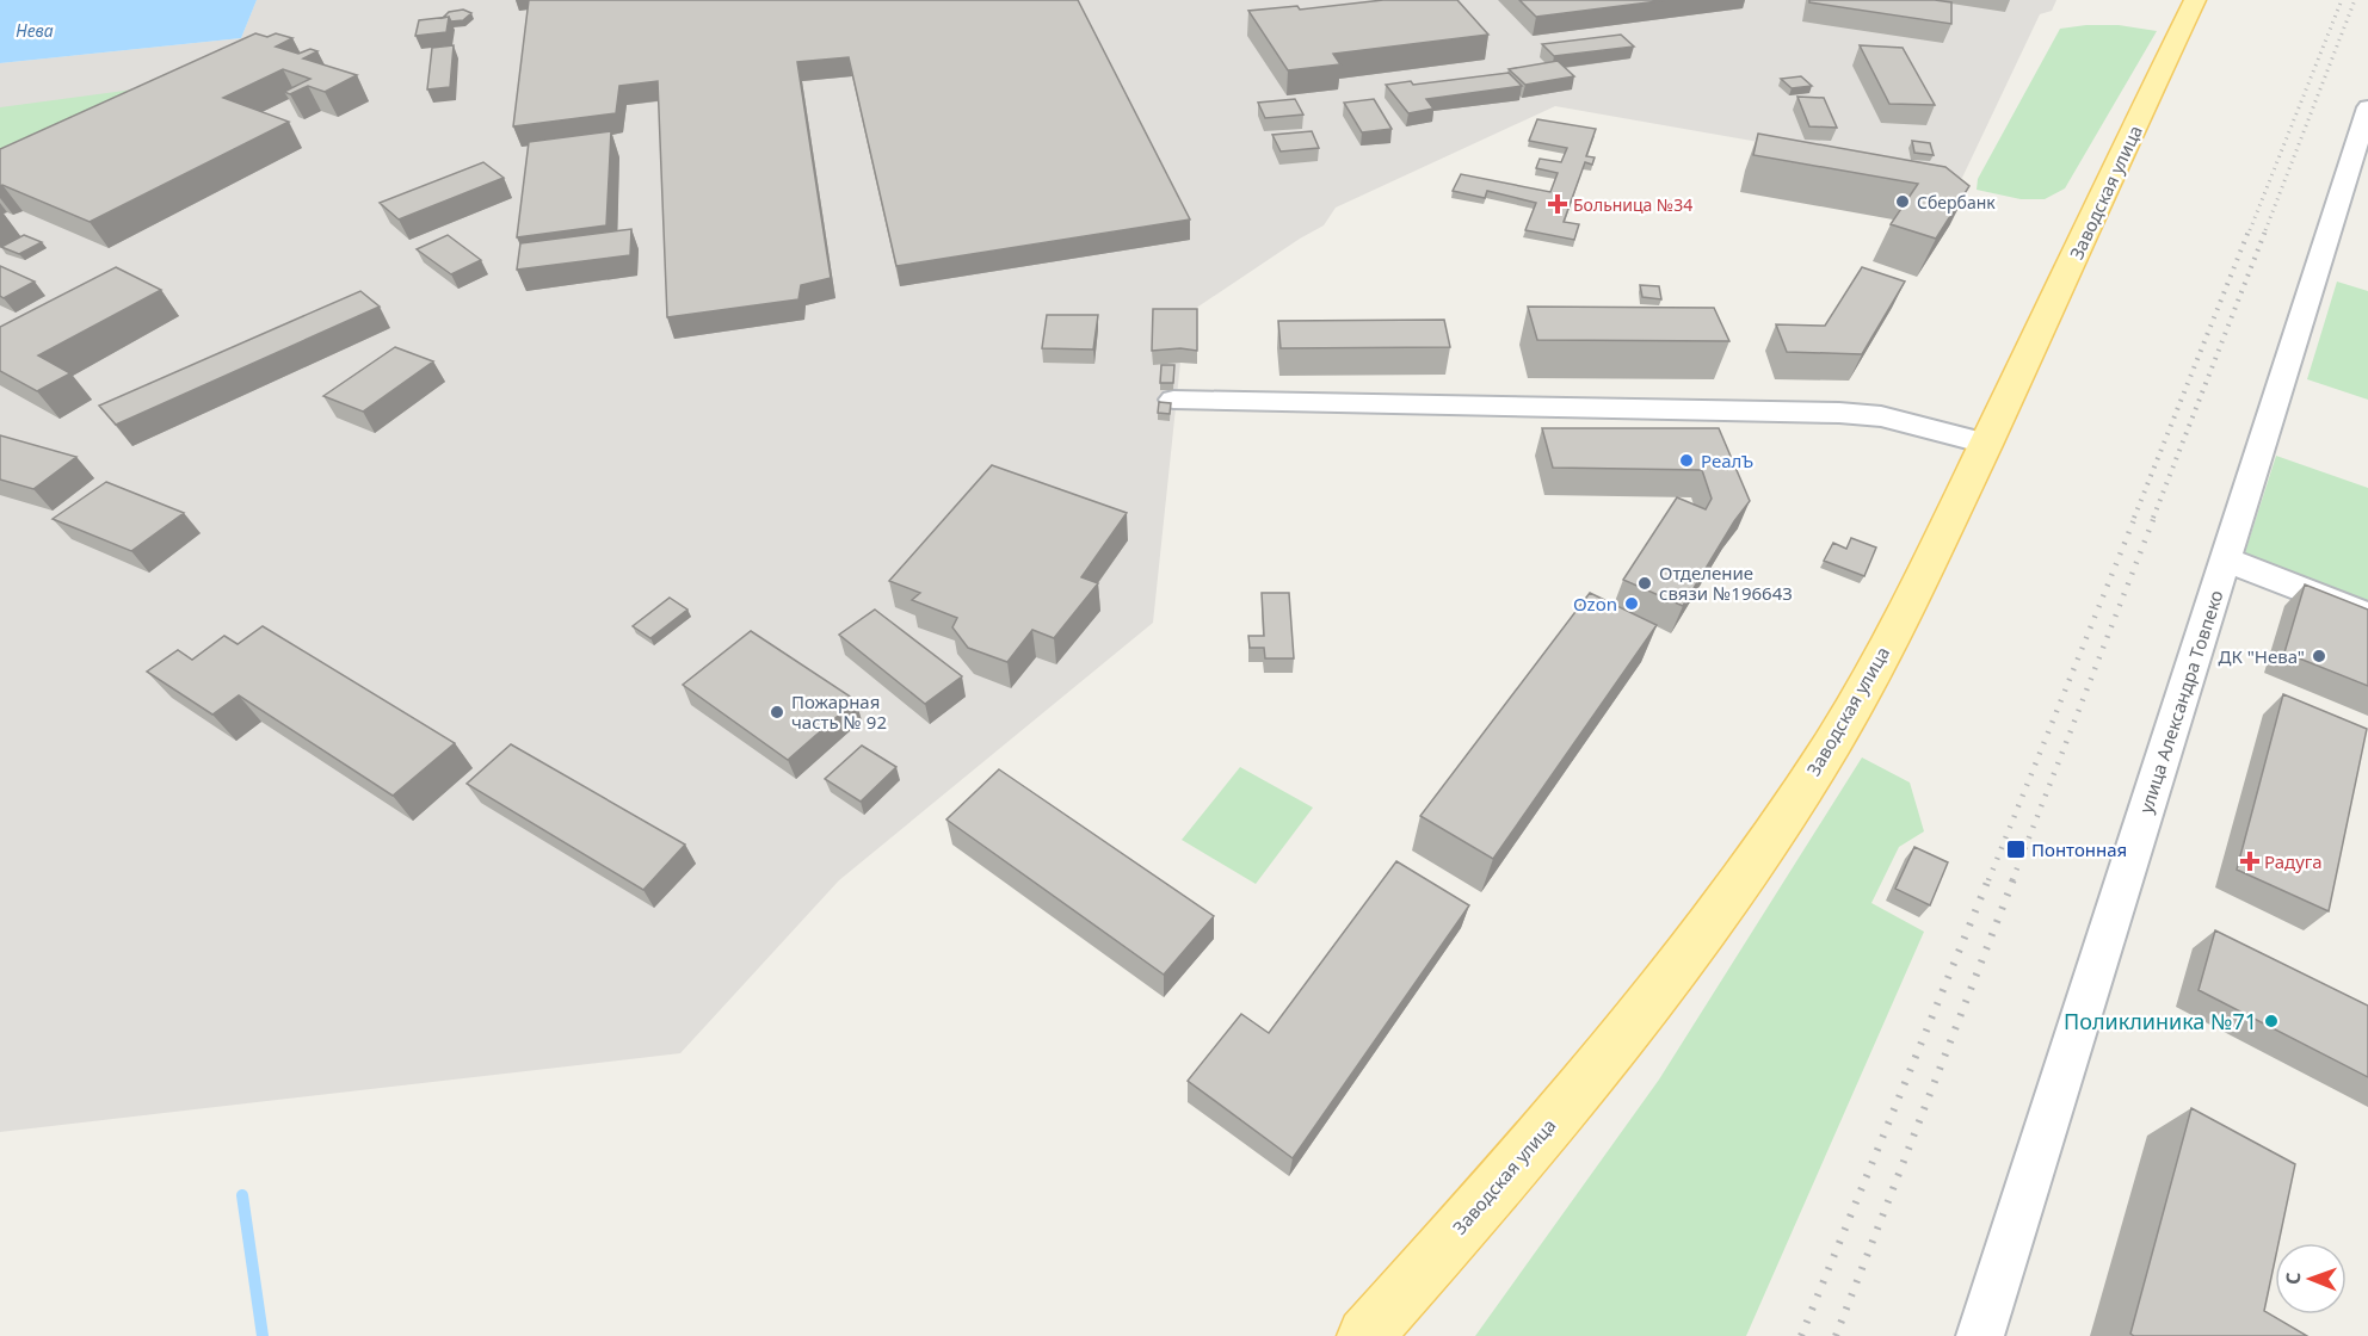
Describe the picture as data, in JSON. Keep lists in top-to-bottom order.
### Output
{
  "streets": {
    "main road": ["Заводская улица"],
    "street": ["улица Александра Товпеко"]
  },
  "water": ["Нева"],
  "places": {
    "other": [
      "Сбербанк",
      "РеалЪ",
      "Отделение связи №196643",
      "Ozon",
      "ДК \"Нева\"",
      "Пожарная часть № 92",
      "Поликлиника №71"
    ],
    "health": ["Больница №34", "Радуга"],
    "transit": ["Понтонная"]
  },
  "north": "left"
}
